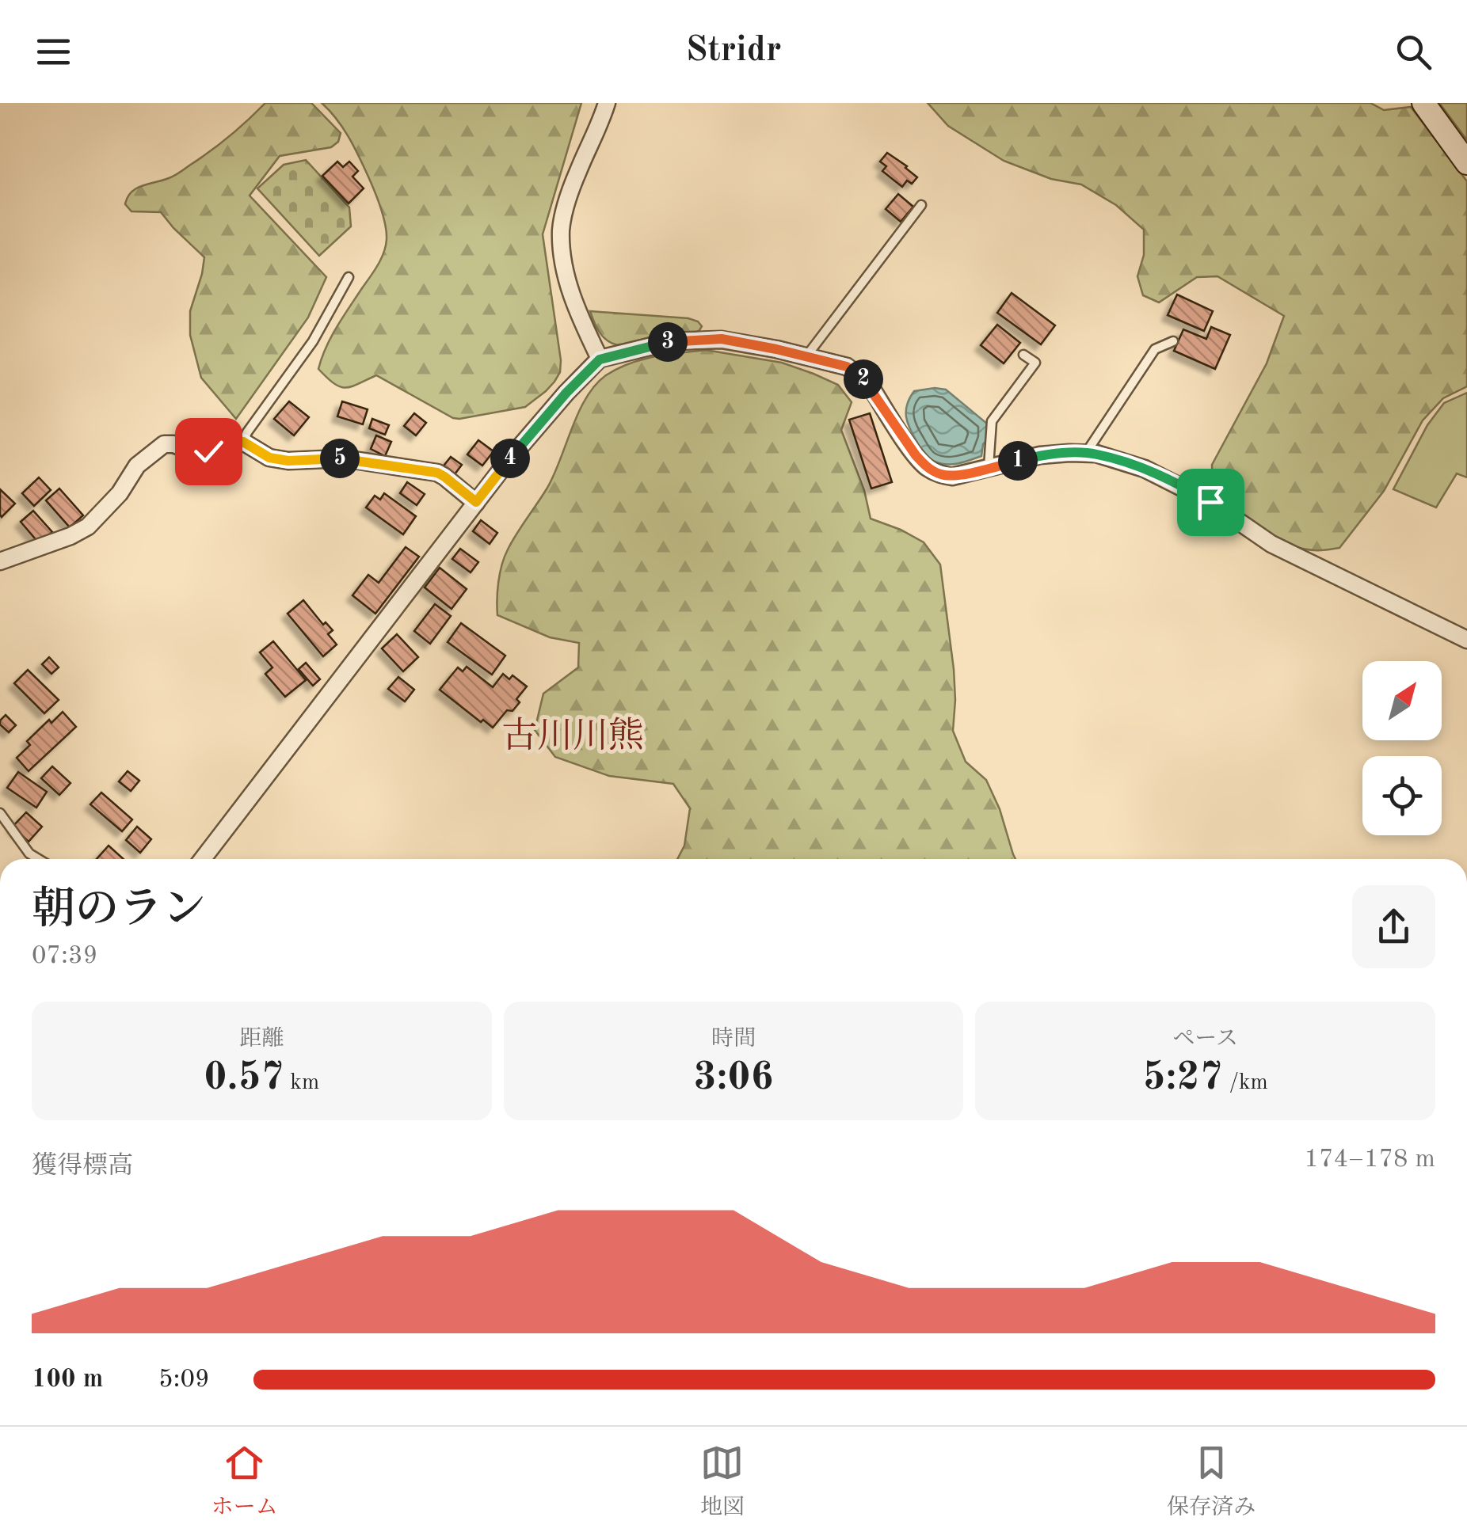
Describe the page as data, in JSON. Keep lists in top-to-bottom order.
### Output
{
  "districts": ["古川川熊"],
  "north": "top right",
  "page": {
    "header": "Stridr",
    "pins": [
      "3",
      "2",
      "4",
      "5",
      "1"
    ],
    "heading": ["朝のラン", "07:39"],
    "stats": [
      ["距離", "0.57 km"],
      ["時間", "3:06"],
      ["ペース", "5:27 /km"]
    ],
    "chart": ["獲得標高", "174–178 m"],
    "list": [
      {
        "name": "100 m",
        "note": "5:09"
      }
    ],
    "tabs": ["ホーム", "地図", "保存済み"]
  }
}
